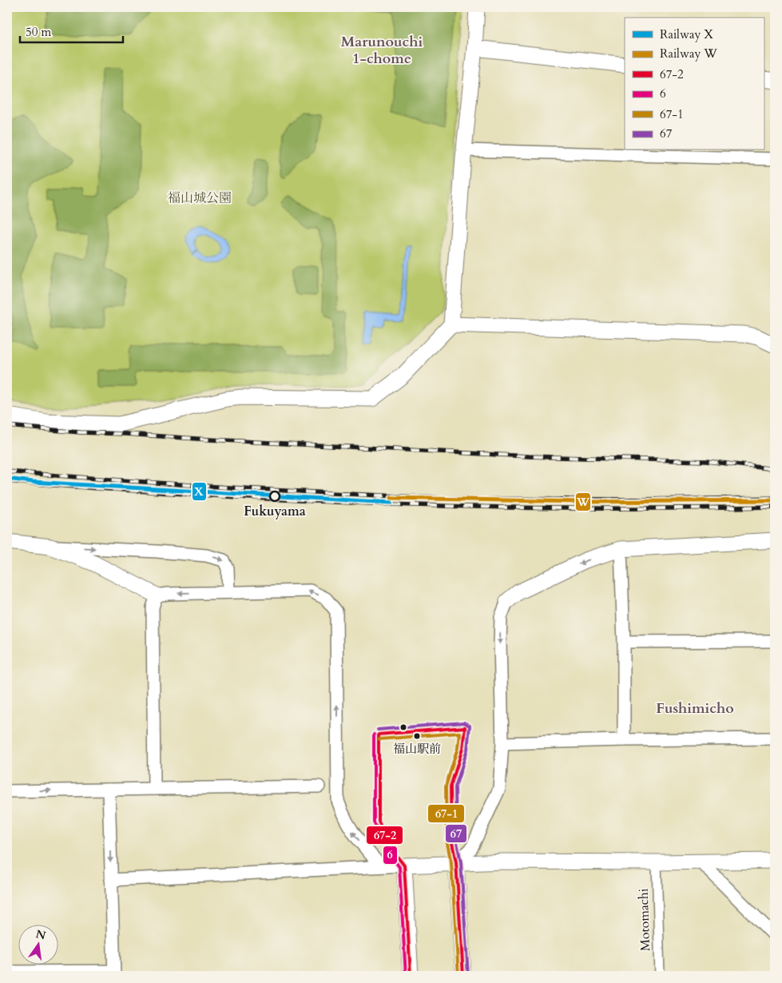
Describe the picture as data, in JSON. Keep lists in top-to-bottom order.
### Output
{
  "streets": {
    "street": ["Motomachi"]
  },
  "districts": ["Marunouchi 1-chome", "Fushimicho"],
  "parks": ["福山城公園"],
  "places": ["Fukuyama", "福山駅前"],
  "lines": [
    "rail line X",
    "rail line W",
    "transit line 67",
    "transit line 67-2",
    "transit line 67-1",
    "transit line 6"
  ],
  "legend": [
    "Railway X",
    "Railway W",
    "67-2",
    "6",
    "67-1",
    "67"
  ],
  "scale_bar": "50 m",
  "north": "top"
}
